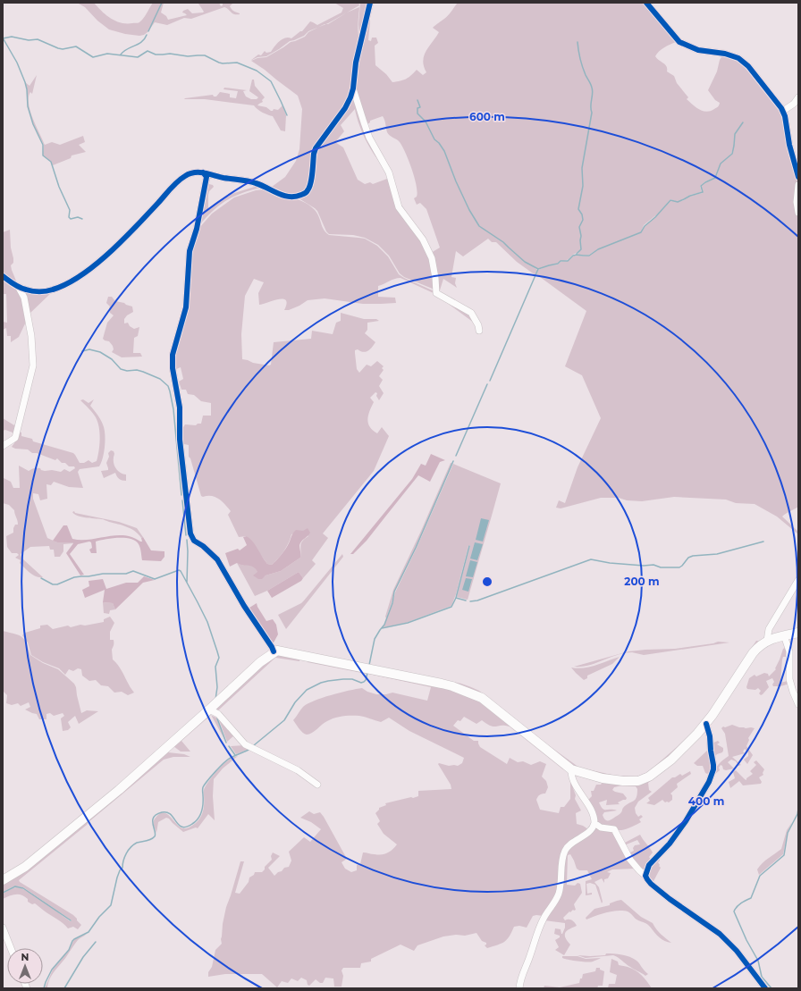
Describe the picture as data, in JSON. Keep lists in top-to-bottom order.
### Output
{
  "north": "top",
  "rings": ["600 m", "200 m", "400 m"]
}
